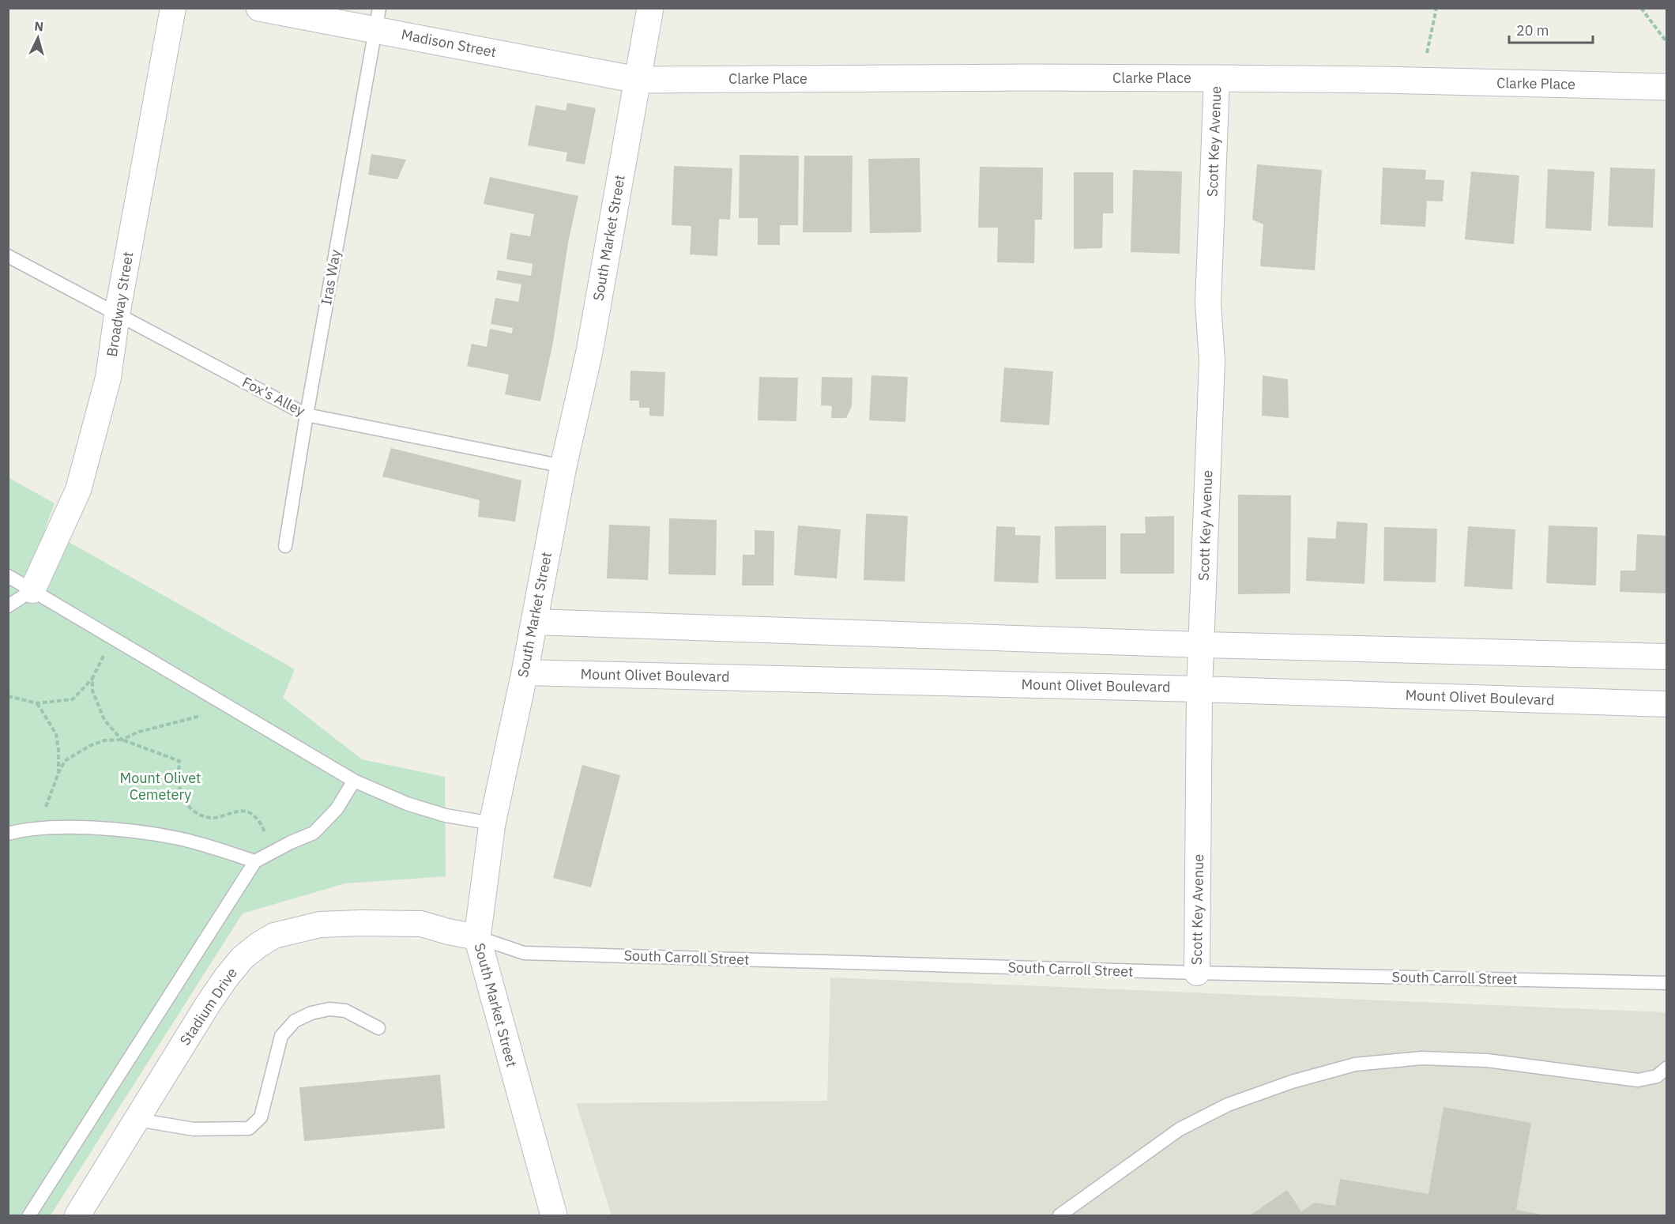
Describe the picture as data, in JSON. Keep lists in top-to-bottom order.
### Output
{
  "streets": {
    "street": [
      "Madison Street",
      "Clarke Place",
      "Scott Key Avenue",
      "South Market Street",
      "Broadway Street",
      "Mount Olivet Boulevard",
      "Stadium Drive"
    ],
    "lane": ["Iras Way", "Fox's Alley", "South Carroll Street"]
  },
  "crossings": [
    ["Madison Street", "Clarke Place"],
    ["Madison Street", "South Market Street"],
    ["Madison Street", "Iras Way"],
    ["Clarke Place", "Scott Key Avenue"],
    ["Clarke Place", "South Market Street"],
    ["Scott Key Avenue", "Mount Olivet Boulevard"],
    ["Scott Key Avenue", "South Carroll Street"],
    ["South Market Street", "Fox's Alley"],
    ["South Market Street", "Mount Olivet Boulevard"],
    ["South Market Street", "South Carroll Street"],
    ["South Market Street", "Stadium Drive"],
    ["Iras Way", "Fox's Alley"],
    ["Broadway Street", "Fox's Alley"],
    ["South Carroll Street", "Stadium Drive"]
  ],
  "parks": ["Mount Olivet Cemetery"],
  "scale_bar": "20 m",
  "north": "top"
}
